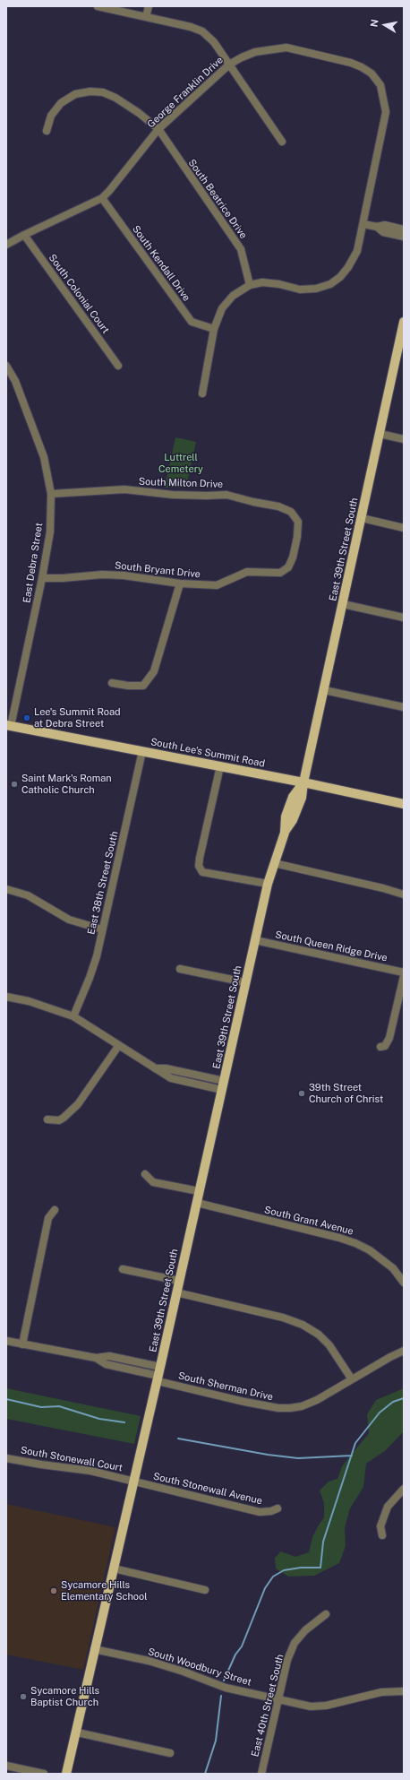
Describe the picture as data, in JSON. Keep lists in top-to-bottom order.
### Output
{
  "streets": {
    "main road": ["East 39th Street South", "South Lee's Summit Road"],
    "street": [
      "George Franklin Drive",
      "South Beatrice Drive",
      "South Kendall Drive",
      "South Colonial Court",
      "South Milton Drive",
      "East Debra Street",
      "South Bryant Drive",
      "East 38th Street South",
      "South Queen Ridge Drive",
      "South Grant Avenue",
      "South Sherman Drive",
      "South Stonewall Court",
      "South Stonewall Avenue",
      "South Woodbury Street",
      "East 40th Street South"
    ]
  },
  "crossings": [
    ["George Franklin Drive", "South Beatrice Drive"],
    ["George Franklin Drive", "South Kendall Drive"],
    ["George Franklin Drive", "South Colonial Court"],
    ["South Milton Drive", "East Debra Street"],
    ["South Milton Drive", "South Bryant Drive"],
    ["East 39th Street South", "South Lee's Summit Road"],
    ["East 39th Street South", "South Queen Ridge Drive"],
    ["East 39th Street South", "South Grant Avenue"],
    ["East 39th Street South", "South Sherman Drive"],
    ["East 39th Street South", "South Stonewall Court"],
    ["East 39th Street South", "South Stonewall Avenue"],
    ["East 39th Street South", "South Woodbury Street"],
    ["East Debra Street", "South Bryant Drive"],
    ["East Debra Street", "South Lee's Summit Road"],
    ["South Lee's Summit Road", "East 38th Street South"],
    ["South Stonewall Court", "South Stonewall Avenue"],
    ["South Woodbury Street", "East 40th Street South"]
  ],
  "parks": ["Luttrell Cemetery"],
  "places": [
    "Lee's Summit Road at Debra Street",
    "Saint Mark's Roman Catholic Church",
    "39th Street Church of Christ",
    "Sycamore Hills Elementary School",
    "Sycamore Hills Baptist Church"
  ],
  "north": "left"
}
